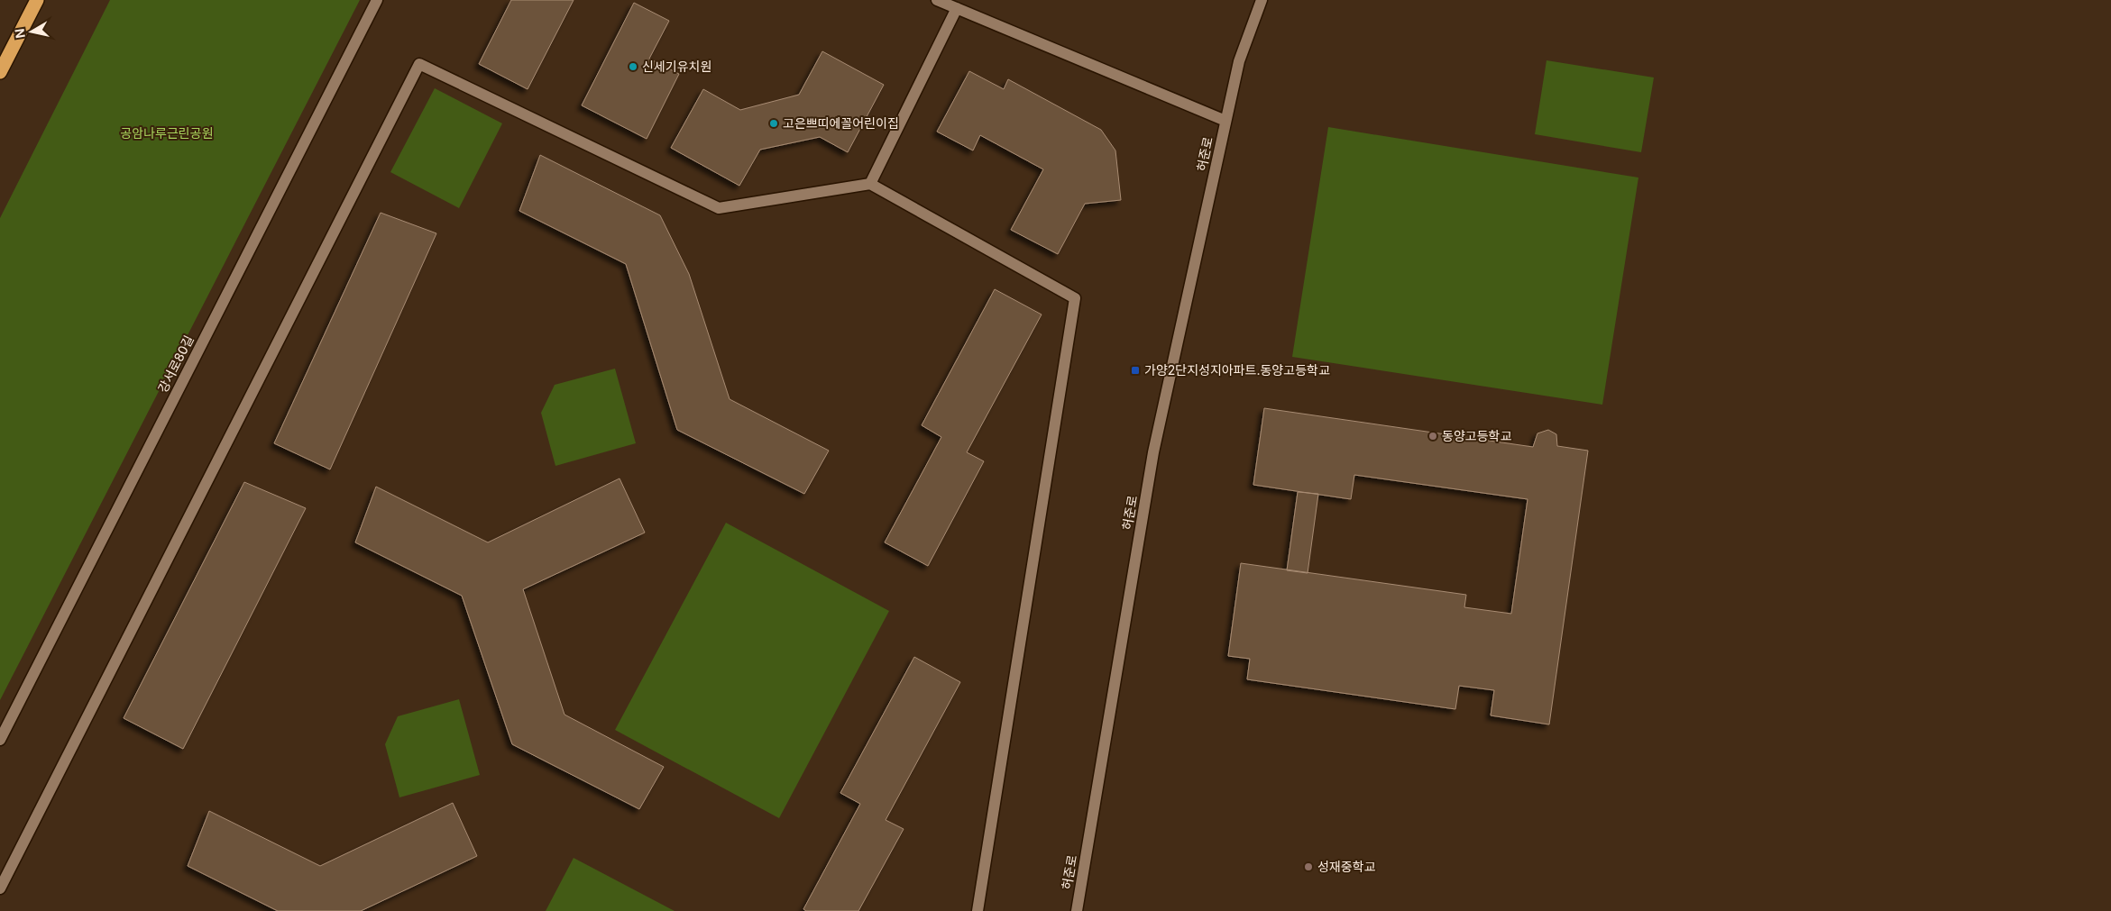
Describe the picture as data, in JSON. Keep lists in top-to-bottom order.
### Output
{
  "streets": {
    "street": ["허준로", "강서로80길"]
  },
  "parks": ["공암나루근린공원"],
  "places": {
    "other": [
      "신세기유치원",
      "고은쁘띠에꼴어린이집",
      "동양고등학교",
      "성재중학교"
    ],
    "transit": ["가양2단지성지아파트.동양고등학교"]
  },
  "north": "left"
}
